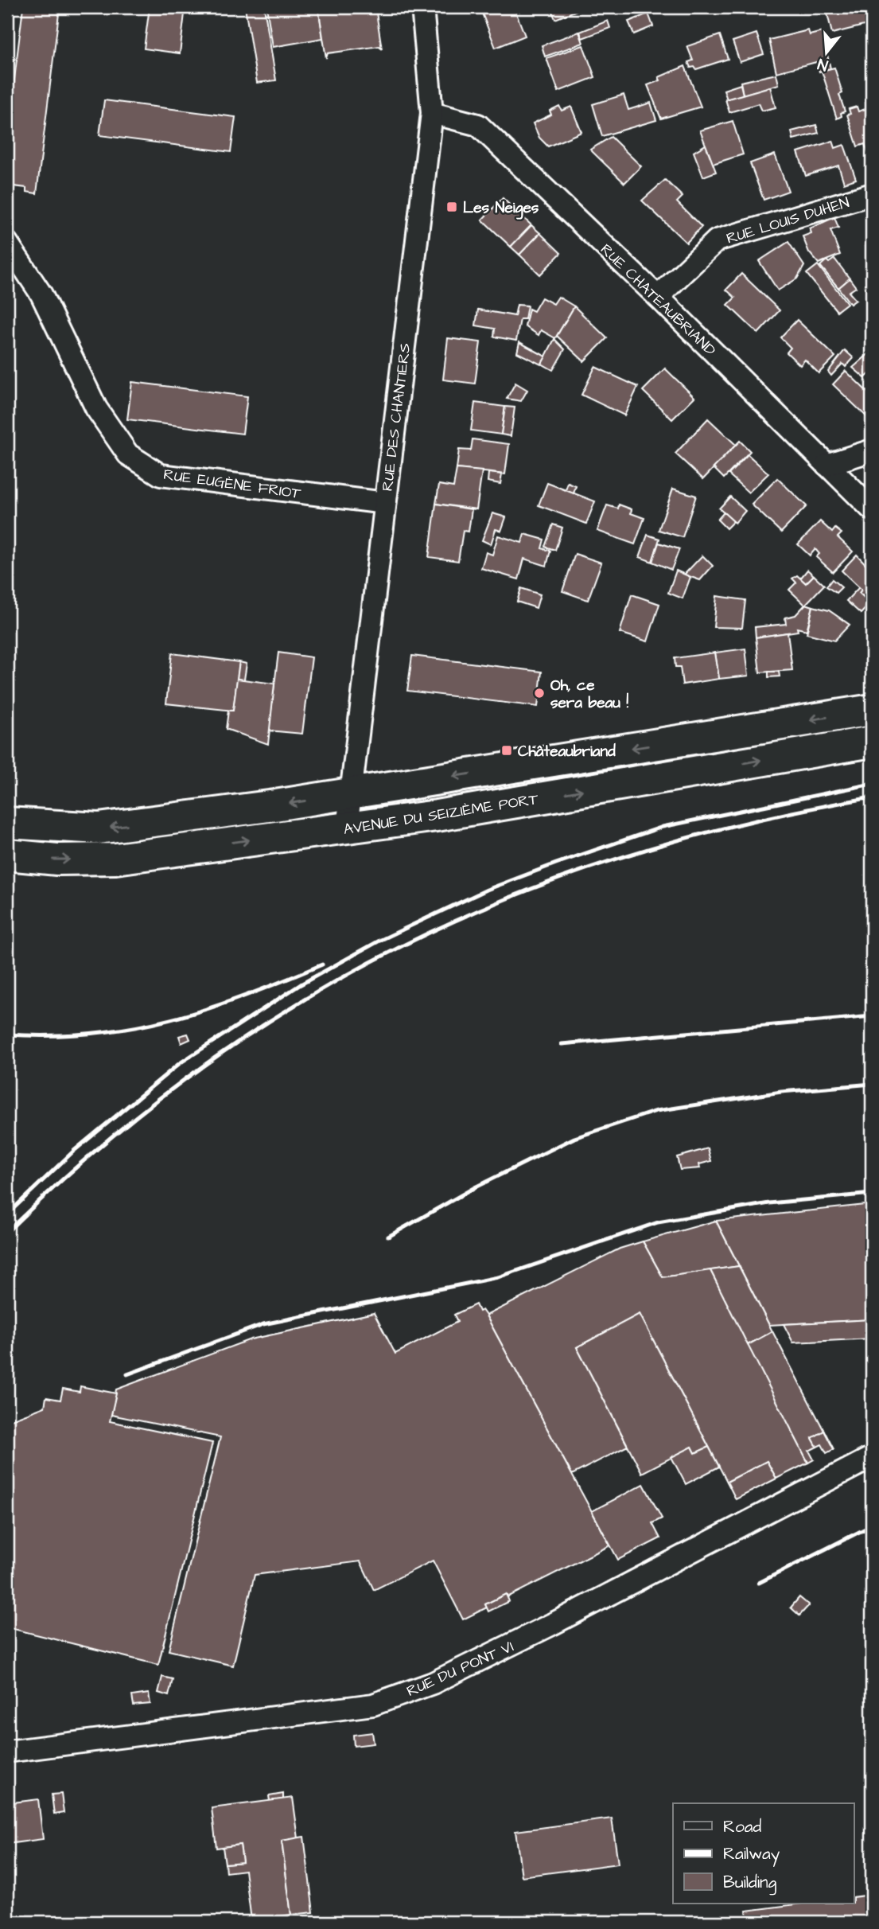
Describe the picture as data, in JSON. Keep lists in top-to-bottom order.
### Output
{
  "streets": {
    "main road": ["AVENUE DU SEIZIÈME PORT"],
    "street": [
      "RUE LOUIS DUHEN",
      "RUE CHATEAUBRIAND",
      "RUE DES CHANTIERS",
      "RUE EUGÈNE FRIOT",
      "RUE DU PONT VI"
    ]
  },
  "crossings": [
    ["RUE LOUIS DUHEN", "RUE CHATEAUBRIAND"],
    ["RUE CHATEAUBRIAND", "RUE DES CHANTIERS"],
    ["RUE DES CHANTIERS", "RUE EUGÈNE FRIOT"],
    ["RUE DES CHANTIERS", "AVENUE DU SEIZIÈME PORT"]
  ],
  "places": {
    "transit": ["Les Neiges", "Châteaubriand"],
    "other": ["Oh, ce sera beau !"]
  },
  "legend": ["Road", "Railway", "Building"],
  "north": "bottom"
}
